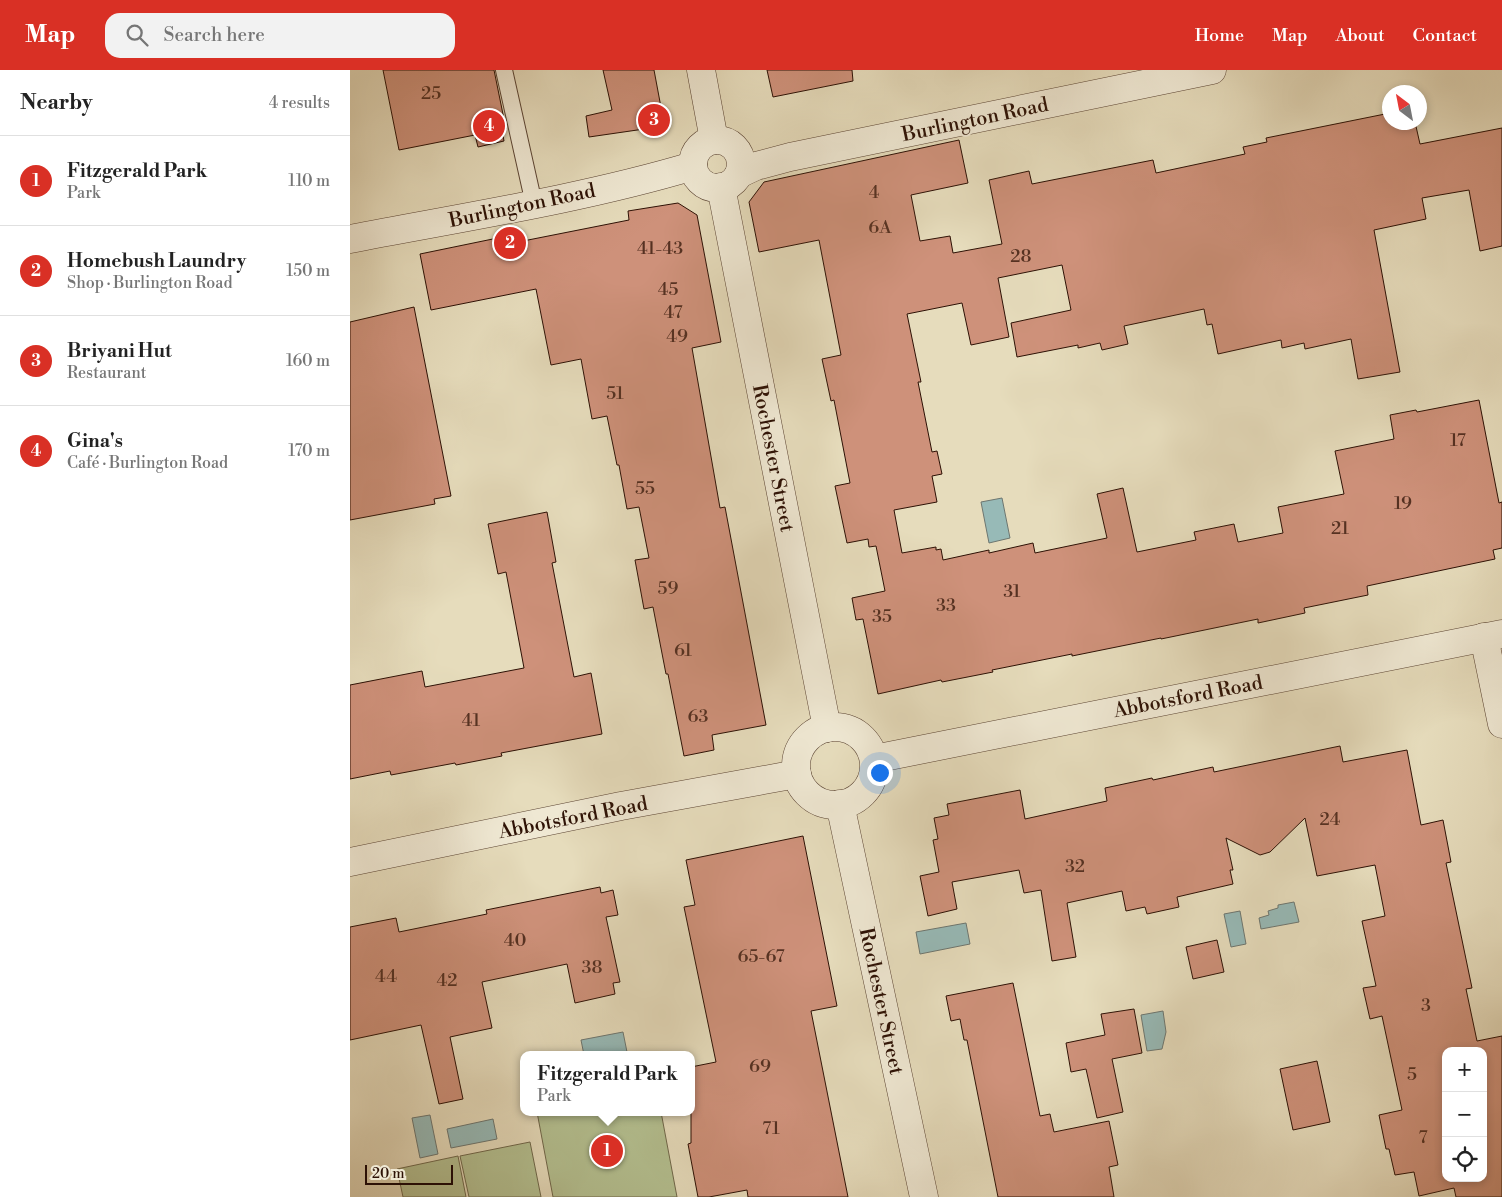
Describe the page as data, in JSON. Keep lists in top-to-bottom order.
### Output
{
  "streets": {
    "street": ["Burlington Road", "Rochester Street", "Abbotsford Road"]
  },
  "crossings": [
    ["Burlington Road", "Rochester Street"],
    ["Rochester Street", "Abbotsford Road"]
  ],
  "house_numbers": [
    "25",
    "4",
    "6A",
    "41-43",
    "28",
    "45",
    "47",
    "49",
    "51",
    "17",
    "55",
    "19",
    "21",
    "59",
    "31",
    "33",
    "35",
    "61",
    "63",
    "41",
    "24",
    "32",
    "40",
    "65-67",
    "38",
    "44",
    "42",
    "3",
    "69",
    "5",
    "71",
    "7"
  ],
  "scale_bar": "20 m",
  "north": "top left",
  "page": {
    "header": "Map",
    "search": "Search here",
    "nav": [
      "Home",
      "Map",
      "About",
      "Contact"
    ],
    "heading": ["Nearby", "4 results"],
    "pins": [
      "3",
      "4",
      "2",
      "1"
    ],
    "list": [
      {
        "mark": "1",
        "name": "Fitzgerald Park",
        "note": "Park",
        "value": "110 m"
      },
      {
        "mark": "2",
        "name": "Homebush Laundry",
        "note": "Shop · Burlington Road",
        "value": "150 m"
      },
      {
        "mark": "3",
        "name": "Briyani Hut",
        "note": "Restaurant",
        "value": "160 m"
      },
      {
        "mark": "4",
        "name": "Gina's",
        "note": "Café · Burlington Road",
        "value": "170 m"
      }
    ],
    "map_buttons": ["+", "−"],
    "popup": ["Fitzgerald Park", "Park"],
    "scale": "20 m"
  }
}
